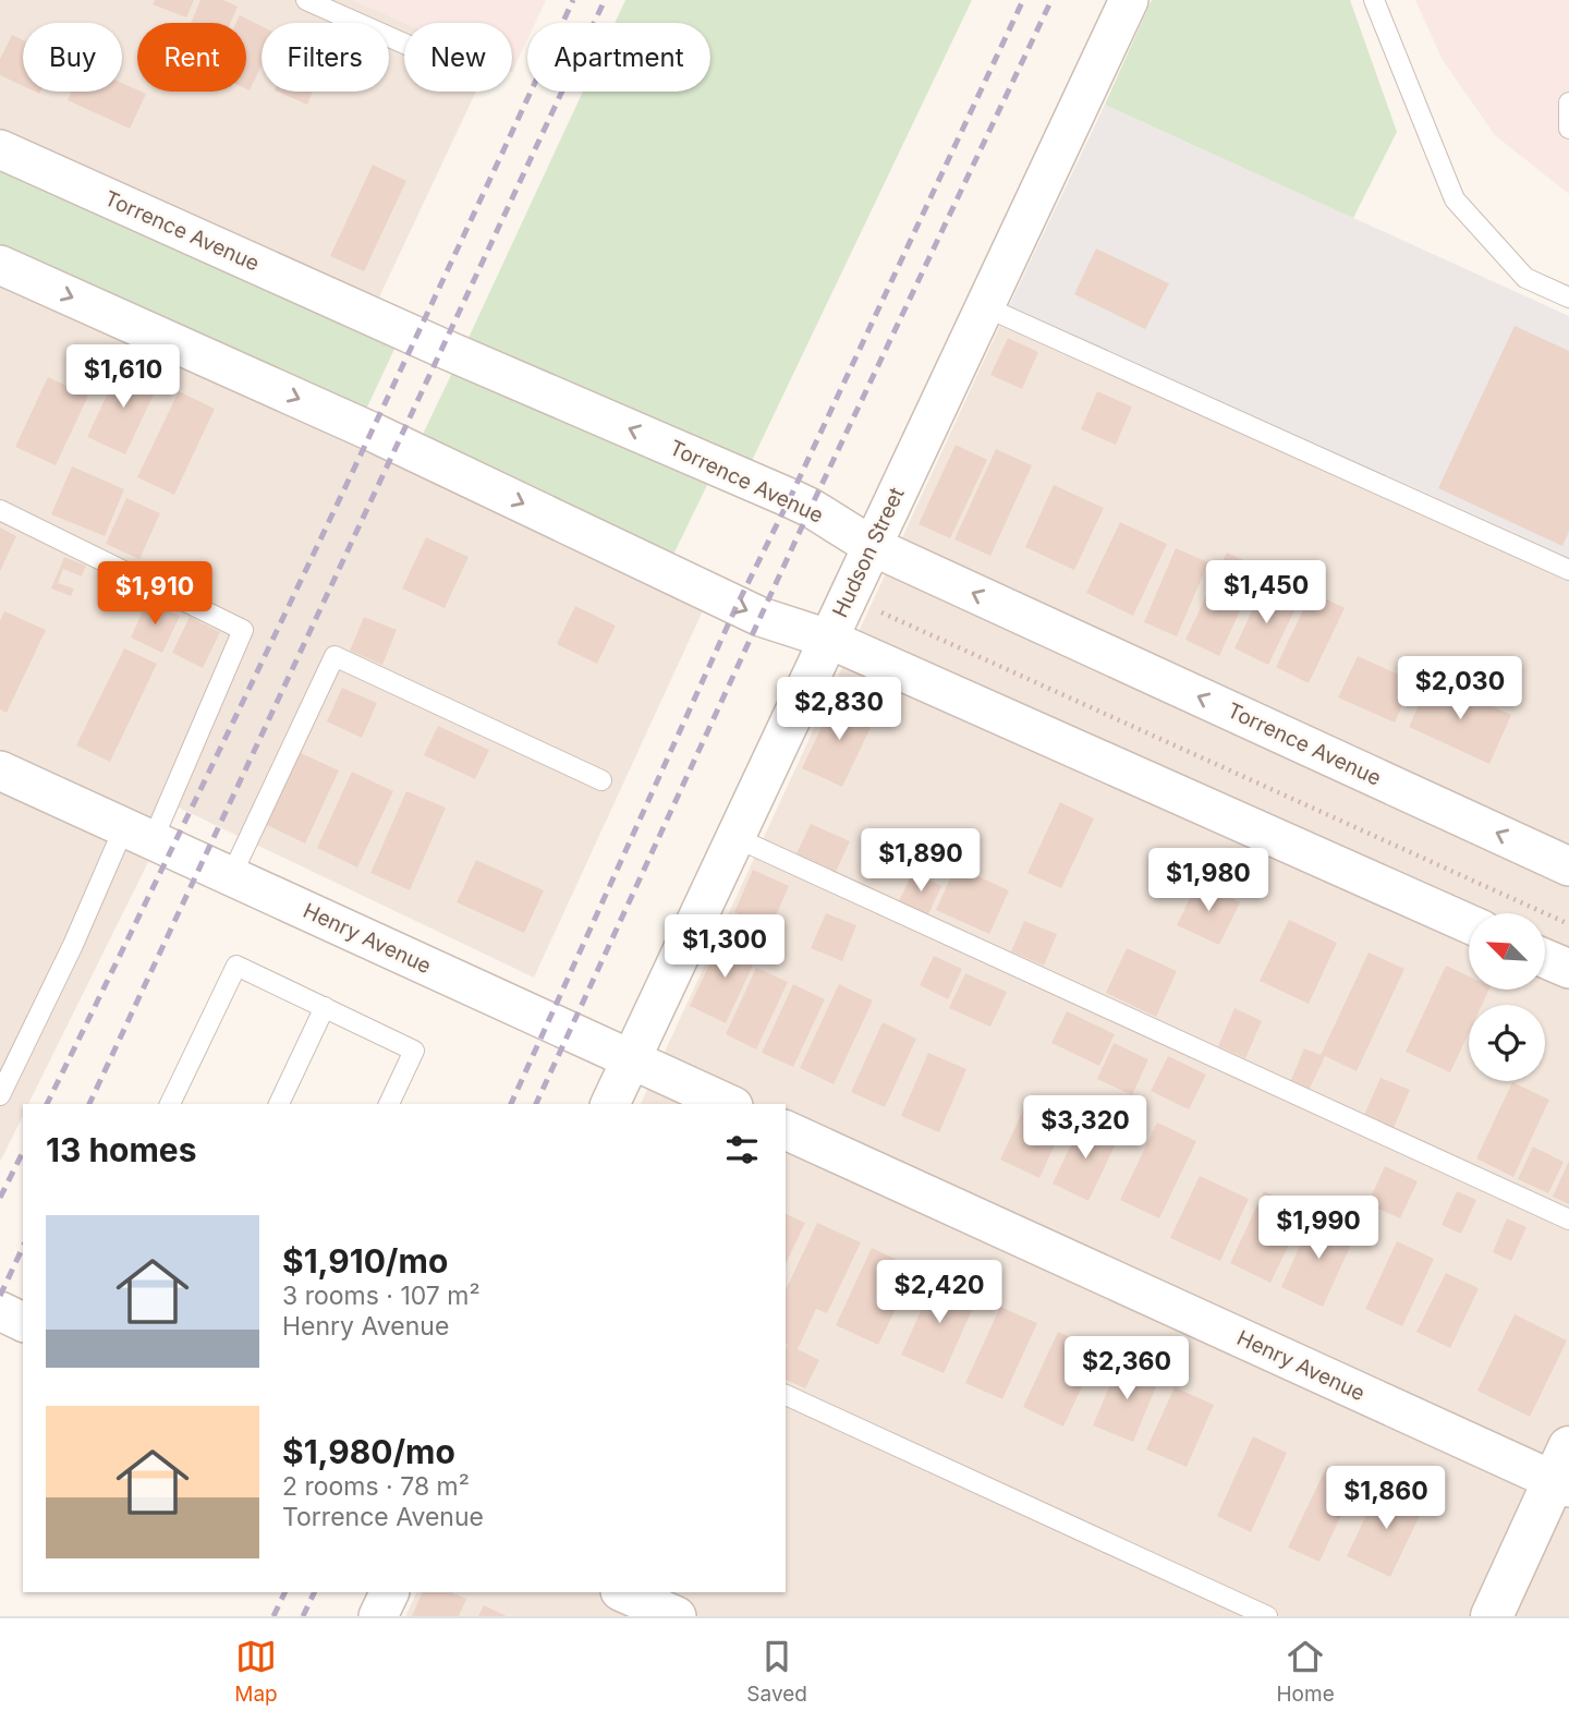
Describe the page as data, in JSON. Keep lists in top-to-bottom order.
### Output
{
  "streets": {
    "street": ["Torrence Avenue", "Hudson Street", "Henry Avenue"]
  },
  "crossings": [
    ["Torrence Avenue", "Hudson Street"],
    ["Hudson Street", "Henry Avenue"]
  ],
  "north": "top left",
  "page": {
    "chip": [
      "Buy",
      "Rent",
      "Filters",
      "New",
      "Apartment"
    ],
    "price": [
      "$1,610",
      "$1,450",
      "$1,910",
      "$2,030",
      "$2,830",
      "$1,890",
      "$1,980",
      "$1,300",
      "$3,320",
      "$1,990",
      "$2,420",
      "$2,360",
      "$1,860"
    ],
    "heading": "13 homes",
    "list": [
      {
        "name": "$1,910/mo",
        "note": "3 rooms · 107 m² · Henry Avenue"
      },
      {
        "name": "$1,980/mo",
        "note": "2 rooms · 78 m² · Torrence Avenue"
      }
    ],
    "tabs": ["Map", "Saved", "Home"]
  }
}
